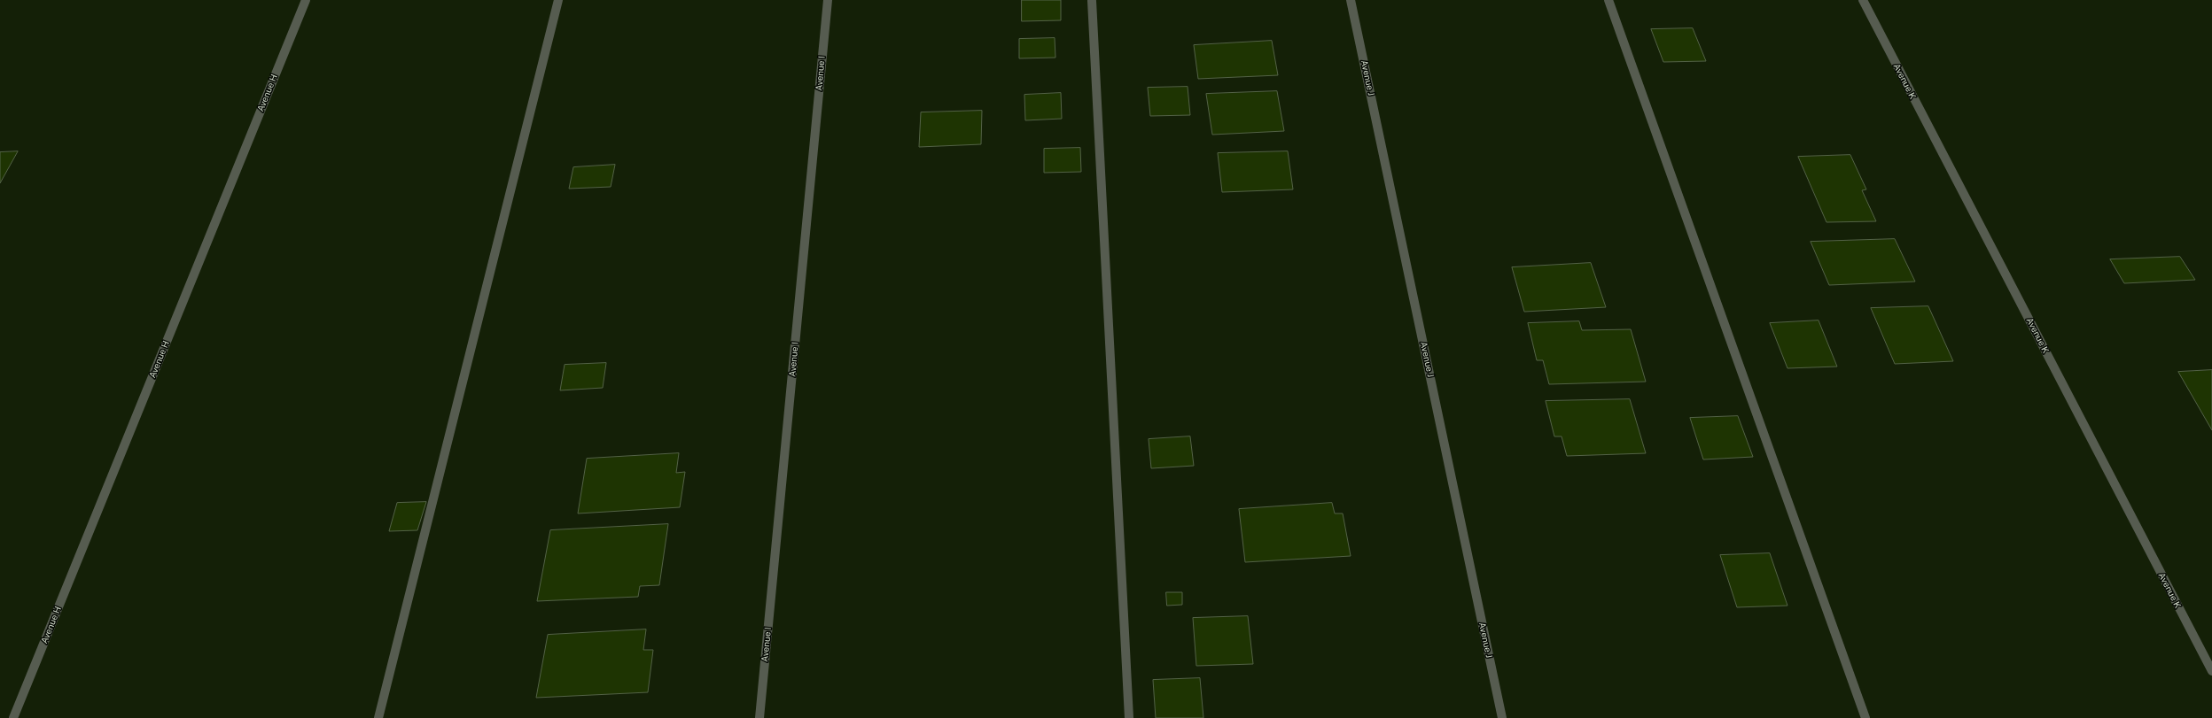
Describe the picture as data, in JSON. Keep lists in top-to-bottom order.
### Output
{
  "streets": {
    "street": [
      "Avenue I",
      "Avenue J",
      "Avenue K",
      "Avenue H"
    ]
  }
}
